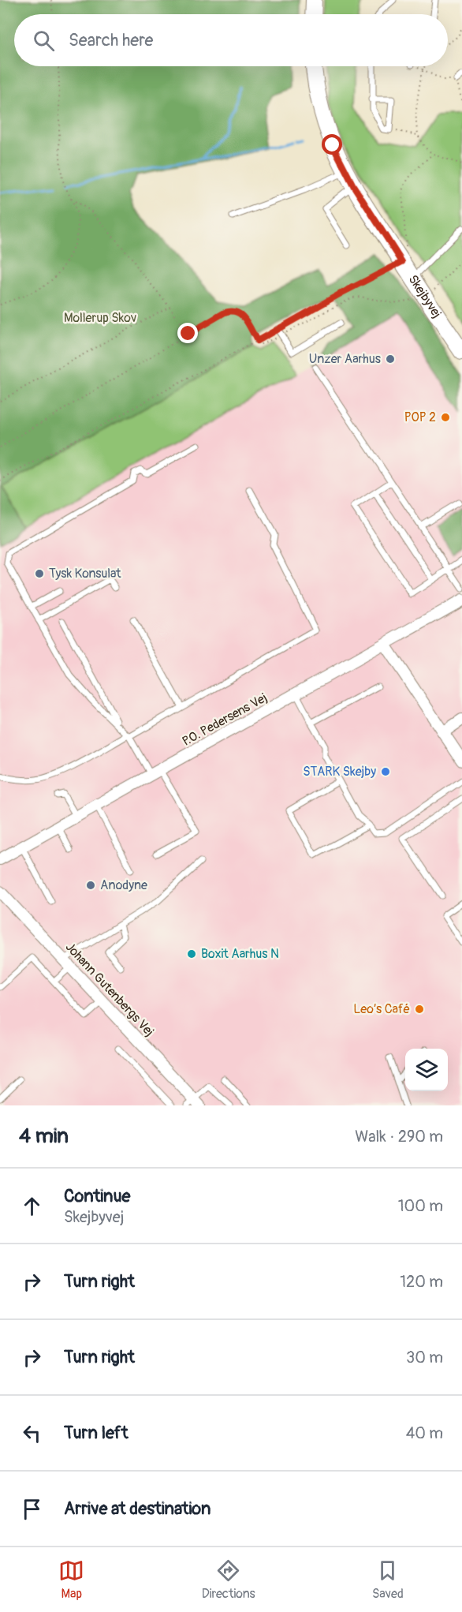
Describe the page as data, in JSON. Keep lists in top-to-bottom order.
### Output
{
  "streets": {
    "street": ["Skejbyvej", "P.O. Pedersens Vej", "Johann Gutenbergs Vej"]
  },
  "parks": ["Mollerup Skov"],
  "places": [
    "Unzer Aarhus",
    "POP 2",
    "Tysk Konsulat",
    "STARK Skejby",
    "Anodyne",
    "Boxit Aarhus N",
    "Leo’s Café"
  ],
  "page": {
    "search": "Search here",
    "heading": ["4 min", "Walk · 290 m"],
    "list": [
      ["Continue", "Skejbyvej", "100 m"],
      ["Turn right", "120 m"],
      ["Turn right", "30 m"],
      ["Turn left", "40 m"],
      "Arrive at destination"
    ],
    "nav": ["Map", "Directions", "Saved"]
  }
}
